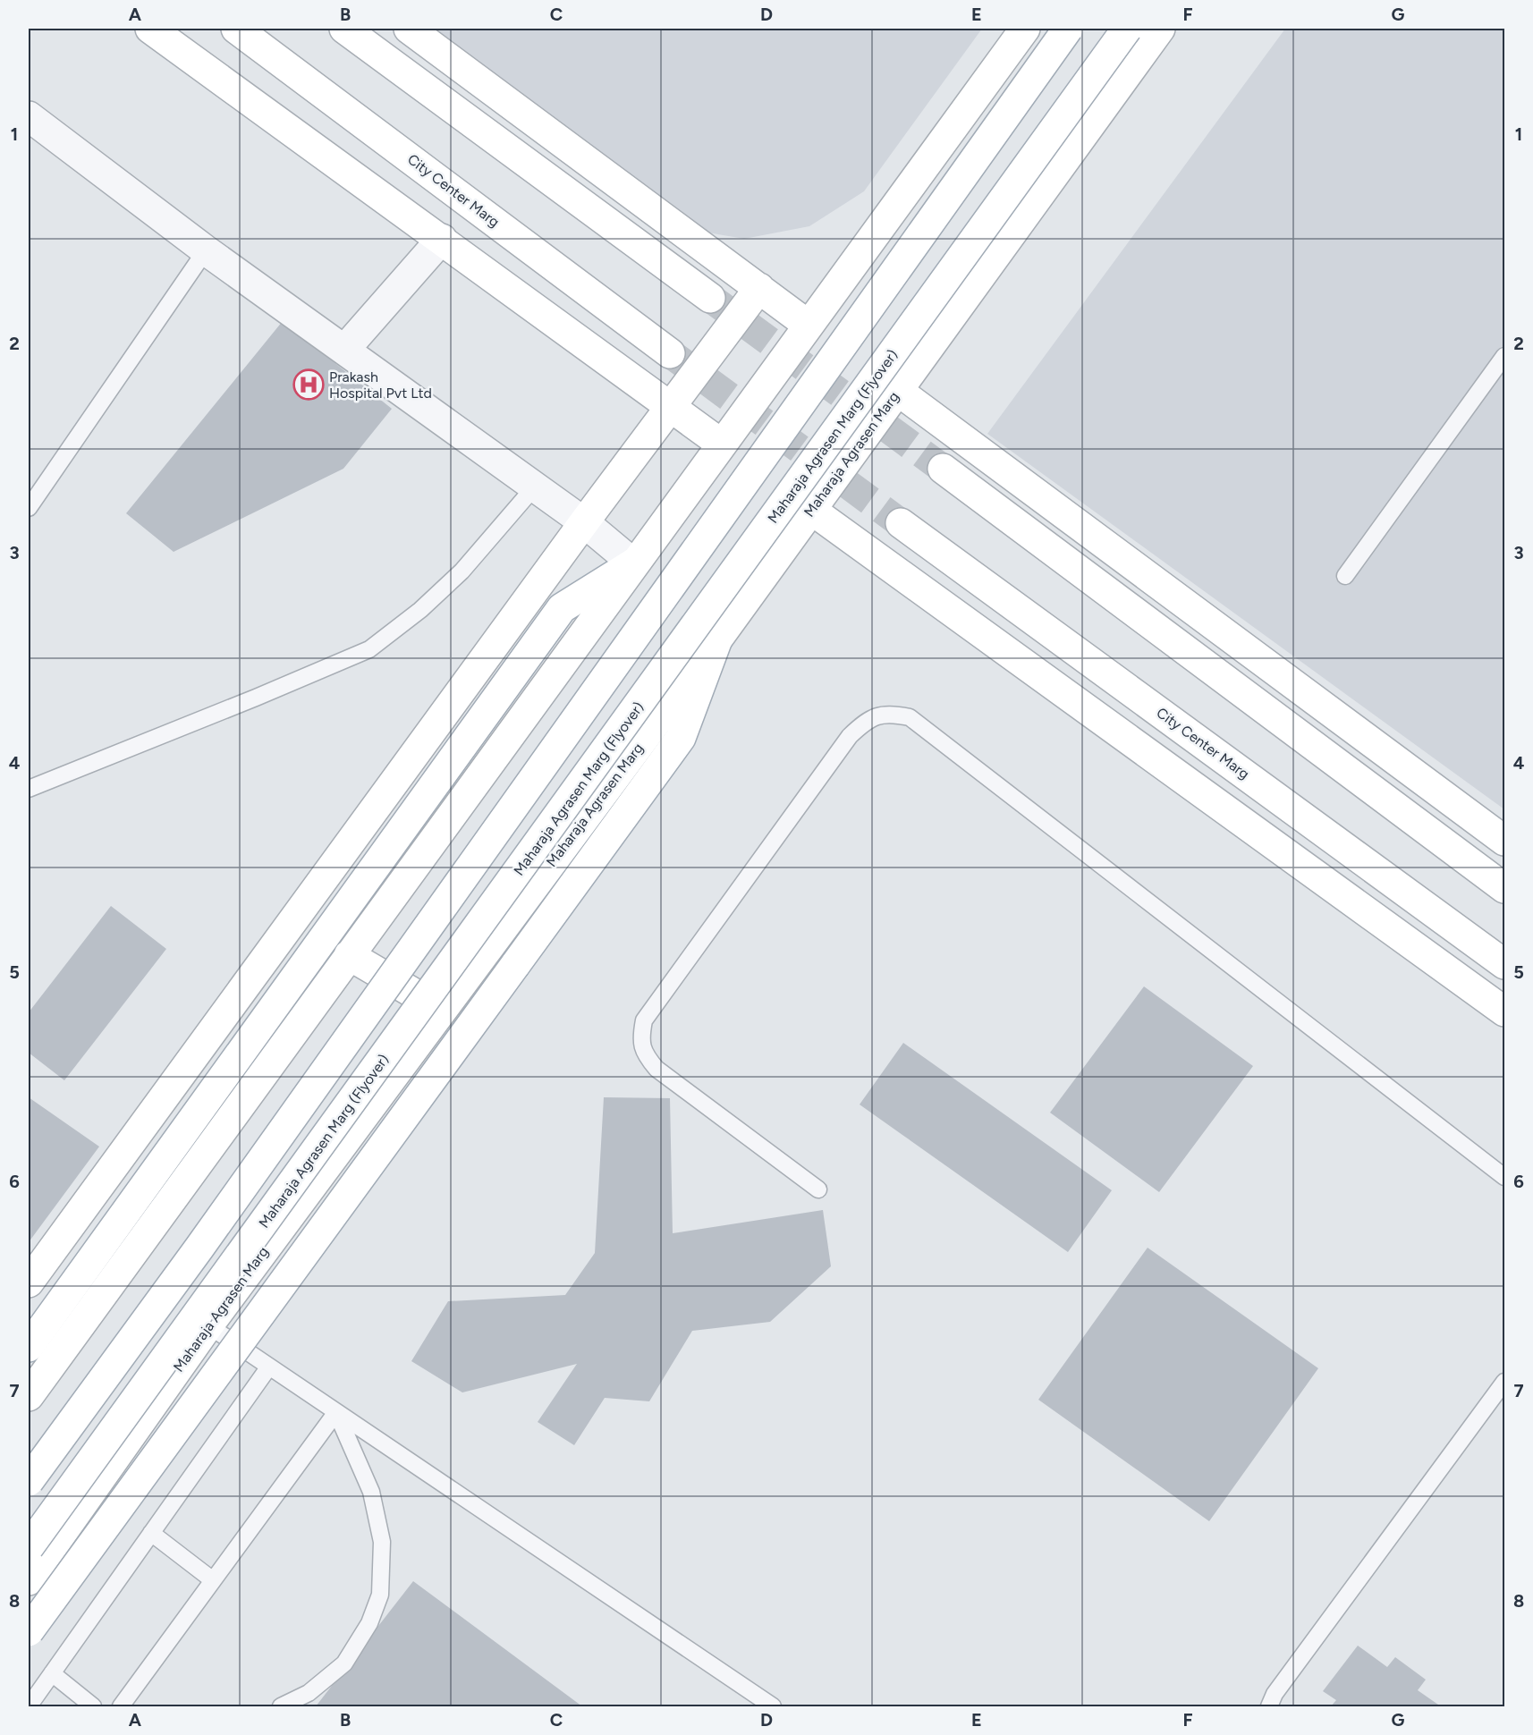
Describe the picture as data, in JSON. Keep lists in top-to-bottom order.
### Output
{
  "streets": {
    "main road": ["City Center Marg", "Maharaja Agrasen Marg (Flyover)", "Maharaja Agrasen Marg"]
  },
  "places": {
    "hospital": ["Prakash Hospital Pvt Ltd"]
  },
  "grid": {
    "columns": [
      "A",
      "B",
      "C",
      "D",
      "E",
      "F",
      "G"
    ],
    "rows": [
      "1",
      "2",
      "3",
      "4",
      "5",
      "6",
      "7",
      "8"
    ]
  }
}
